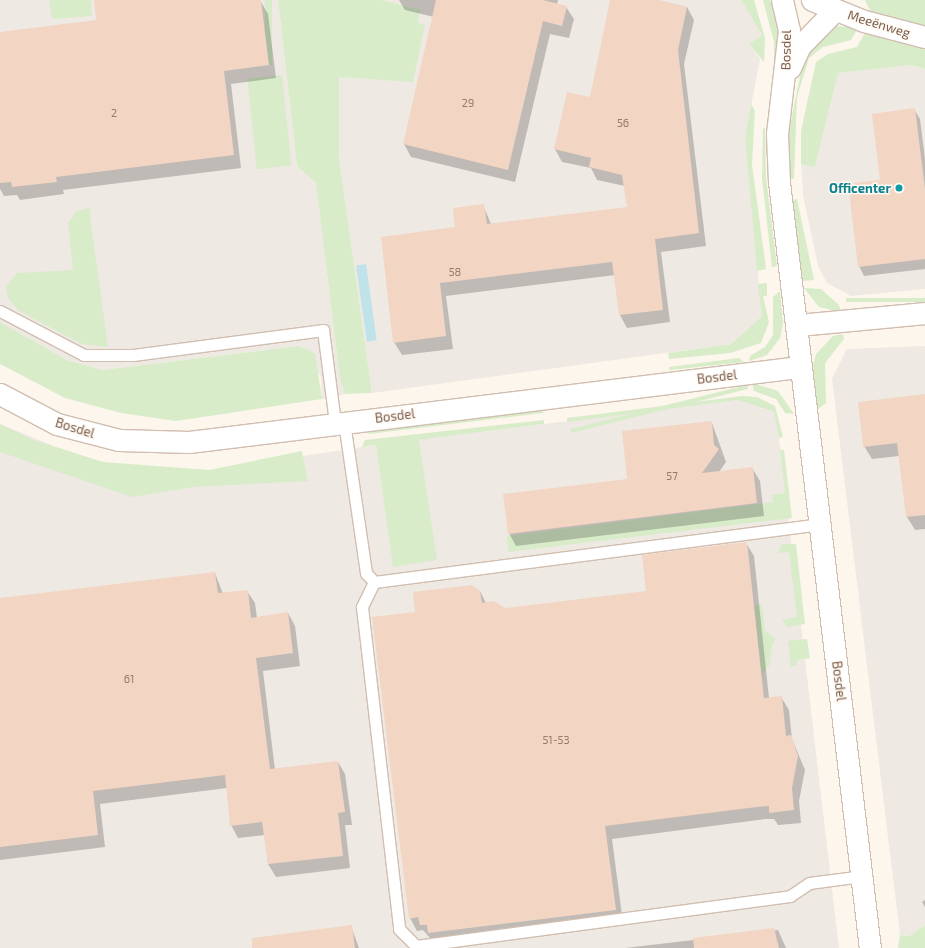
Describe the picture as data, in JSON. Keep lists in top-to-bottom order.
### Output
{
  "streets": {
    "street": ["Meeënweg", "Bosdel"]
  },
  "crossings": [
    ["Meeënweg", "Bosdel"]
  ],
  "places": ["Officenter"],
  "house_numbers": [
    "29",
    "2",
    "56",
    "58",
    "57",
    "61",
    "51-53"
  ]
}
